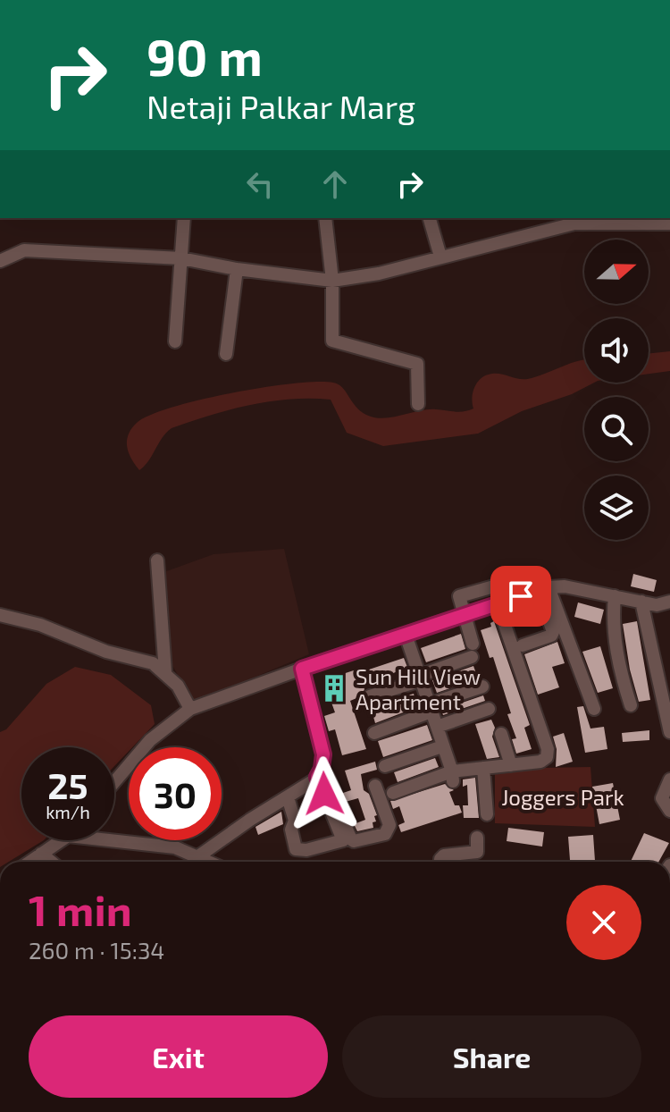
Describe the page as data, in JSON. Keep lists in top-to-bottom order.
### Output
{
  "parks": ["Joggers Park"],
  "places": {
    "building": ["Sun Hill View Apartment"]
  },
  "north": "right",
  "page": {
    "turn": ["90 m", "Netaji Palkar Marg"],
    "speed": "25 km/h",
    "limit": "30",
    "heading": ["1 min", "260 m · 15:34"],
    "buttons": ["Exit", "Share"]
  }
}
